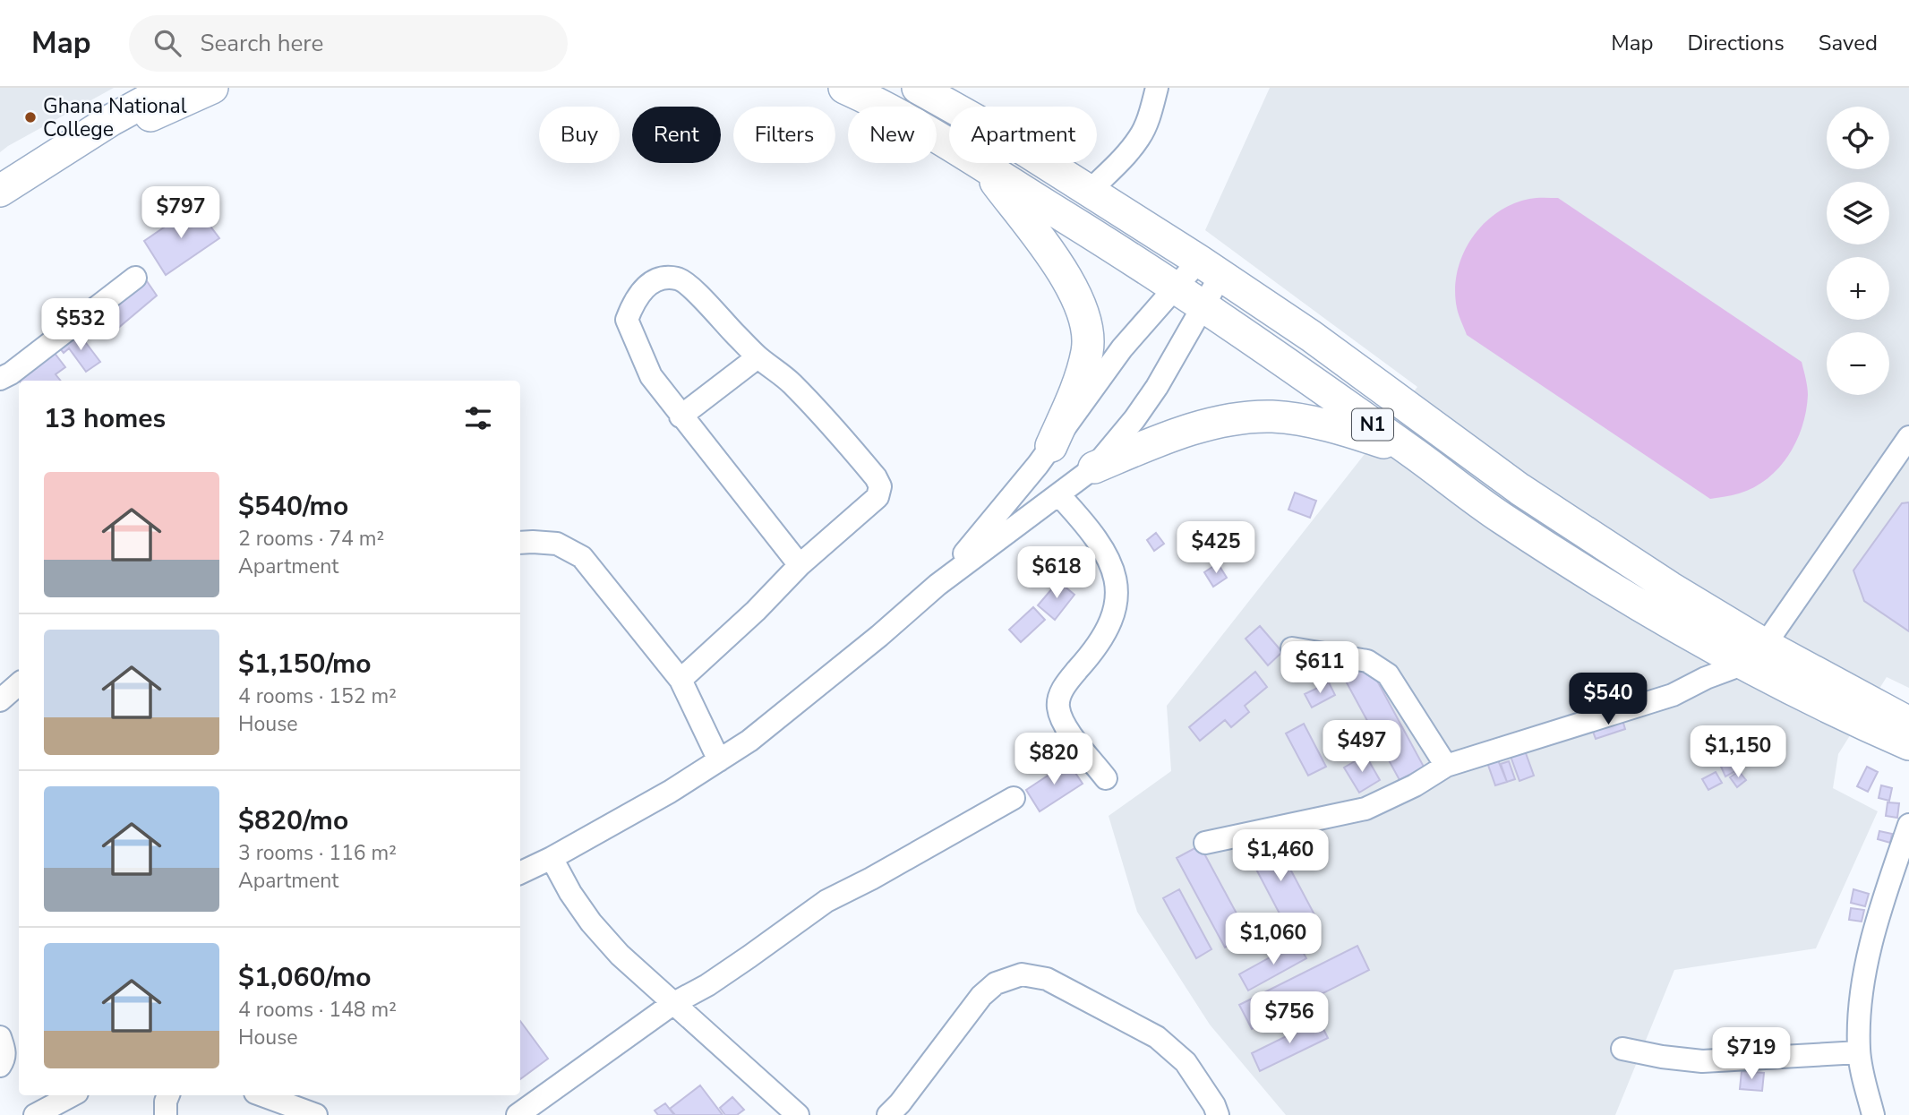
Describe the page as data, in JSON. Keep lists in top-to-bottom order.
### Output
{
  "streets": {
    "highway": ["N1"]
  },
  "places": ["Ghana National College"],
  "page": {
    "header": "Map",
    "search": "Search here",
    "nav": ["Map", "Directions", "Saved"],
    "map_buttons": ["+", "−"],
    "chip": [
      "Buy",
      "Rent",
      "Filters",
      "New",
      "Apartment"
    ],
    "price": [
      "$797",
      "$532",
      "$425",
      "$618",
      "$611",
      "$540",
      "$497",
      "$1,150",
      "$820",
      "$1,460",
      "$1,060",
      "$756",
      "$719"
    ],
    "heading": "13 homes",
    "list": [
      {
        "name": "$540/mo",
        "note": "2 rooms · 74 m² · Apartment"
      },
      {
        "name": "$1,150/mo",
        "note": "4 rooms · 152 m² · House"
      },
      {
        "name": "$820/mo",
        "note": "3 rooms · 116 m² · Apartment"
      },
      {
        "name": "$1,060/mo",
        "note": "4 rooms · 148 m² · House"
      }
    ]
  }
}
